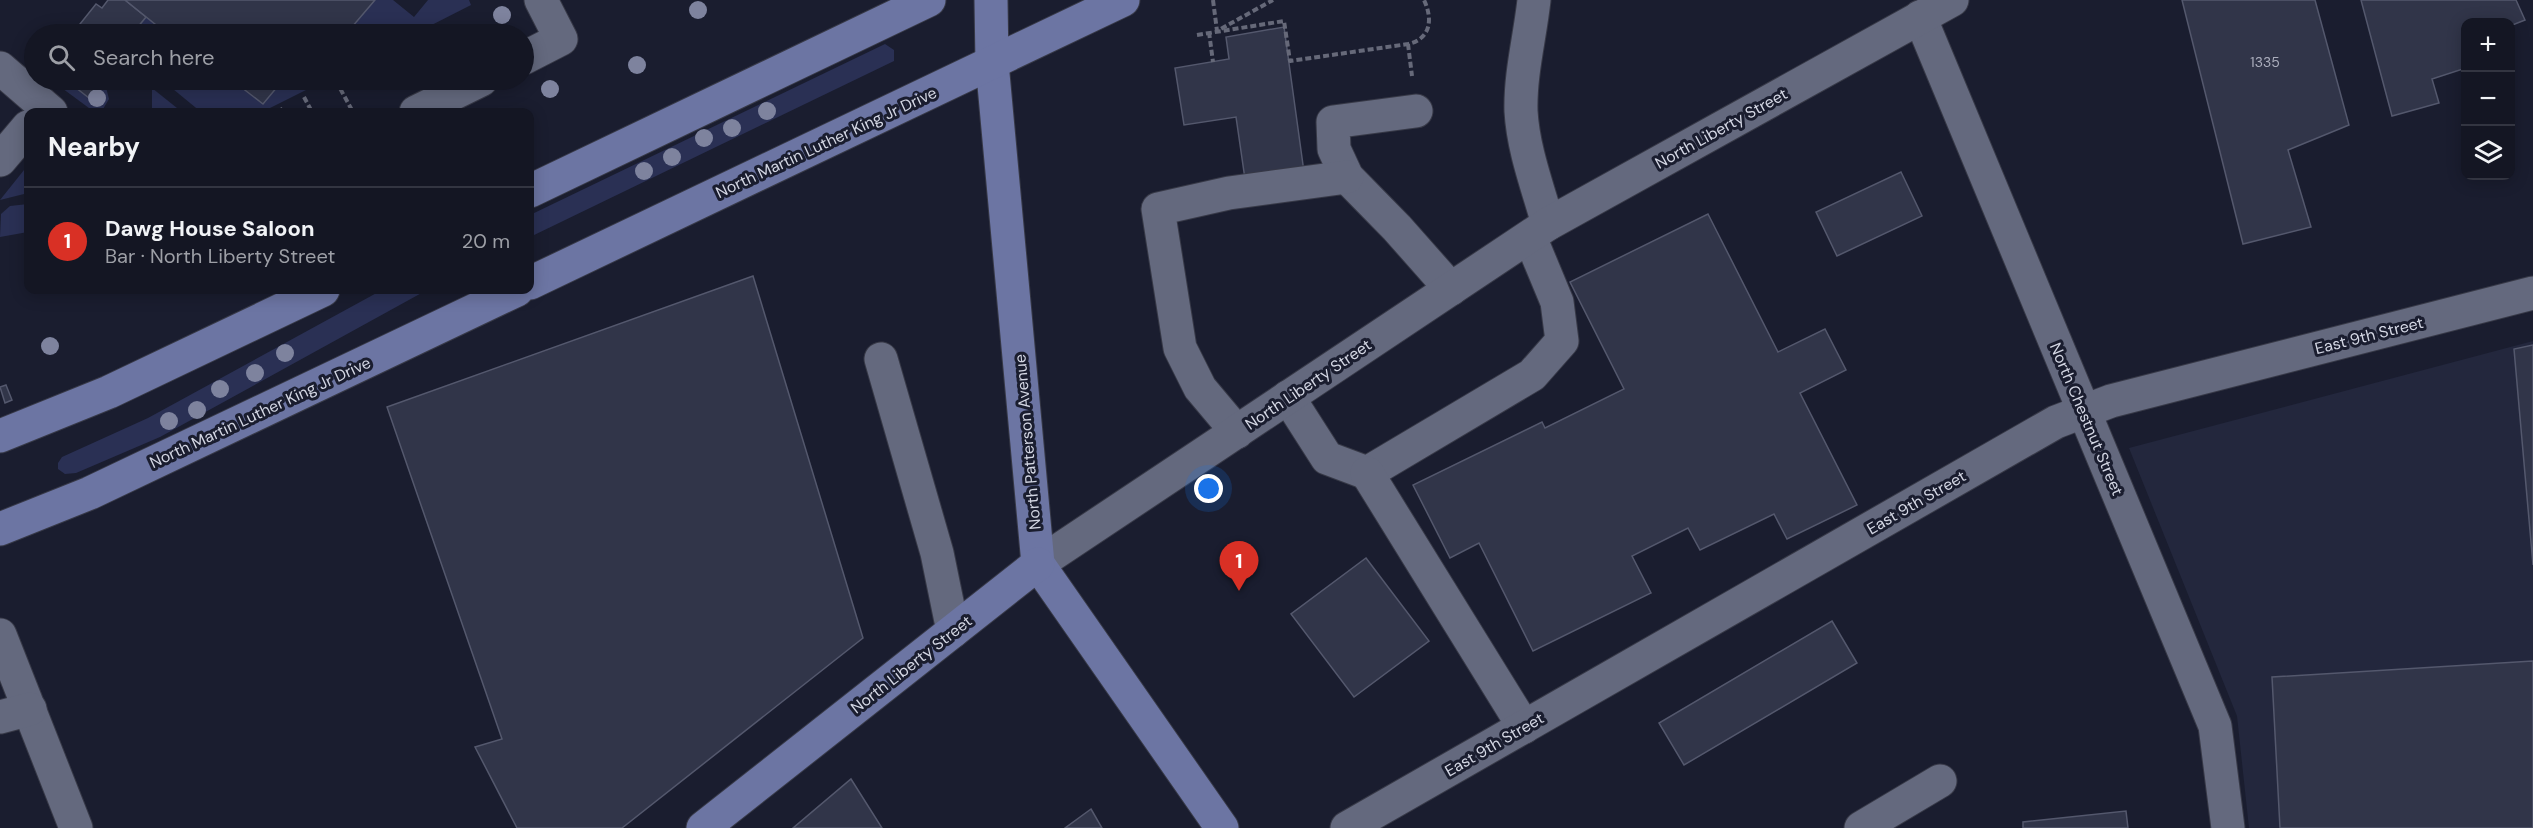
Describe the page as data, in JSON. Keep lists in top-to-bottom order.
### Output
{
  "streets": {
    "main road": ["North Liberty Street", "North Martin Luther King Jr Drive", "North Patterson Avenue"],
    "street": ["East 9th Street", "North Chestnut Street"]
  },
  "crossings": [
    ["North Liberty Street", "North Chestnut Street"],
    ["North Liberty Street", "North Patterson Avenue"],
    ["North Martin Luther King Jr Drive", "North Patterson Avenue"],
    ["East 9th Street", "North Chestnut Street"]
  ],
  "house_numbers": ["1335"],
  "page": {
    "map_buttons": ["+", "−"],
    "search": "Search here",
    "heading": "Nearby",
    "list": [
      {
        "mark": "1",
        "name": "Dawg House Saloon",
        "note": "Bar · North Liberty Street",
        "value": "20 m"
      }
    ],
    "pins": "1"
  }
}
